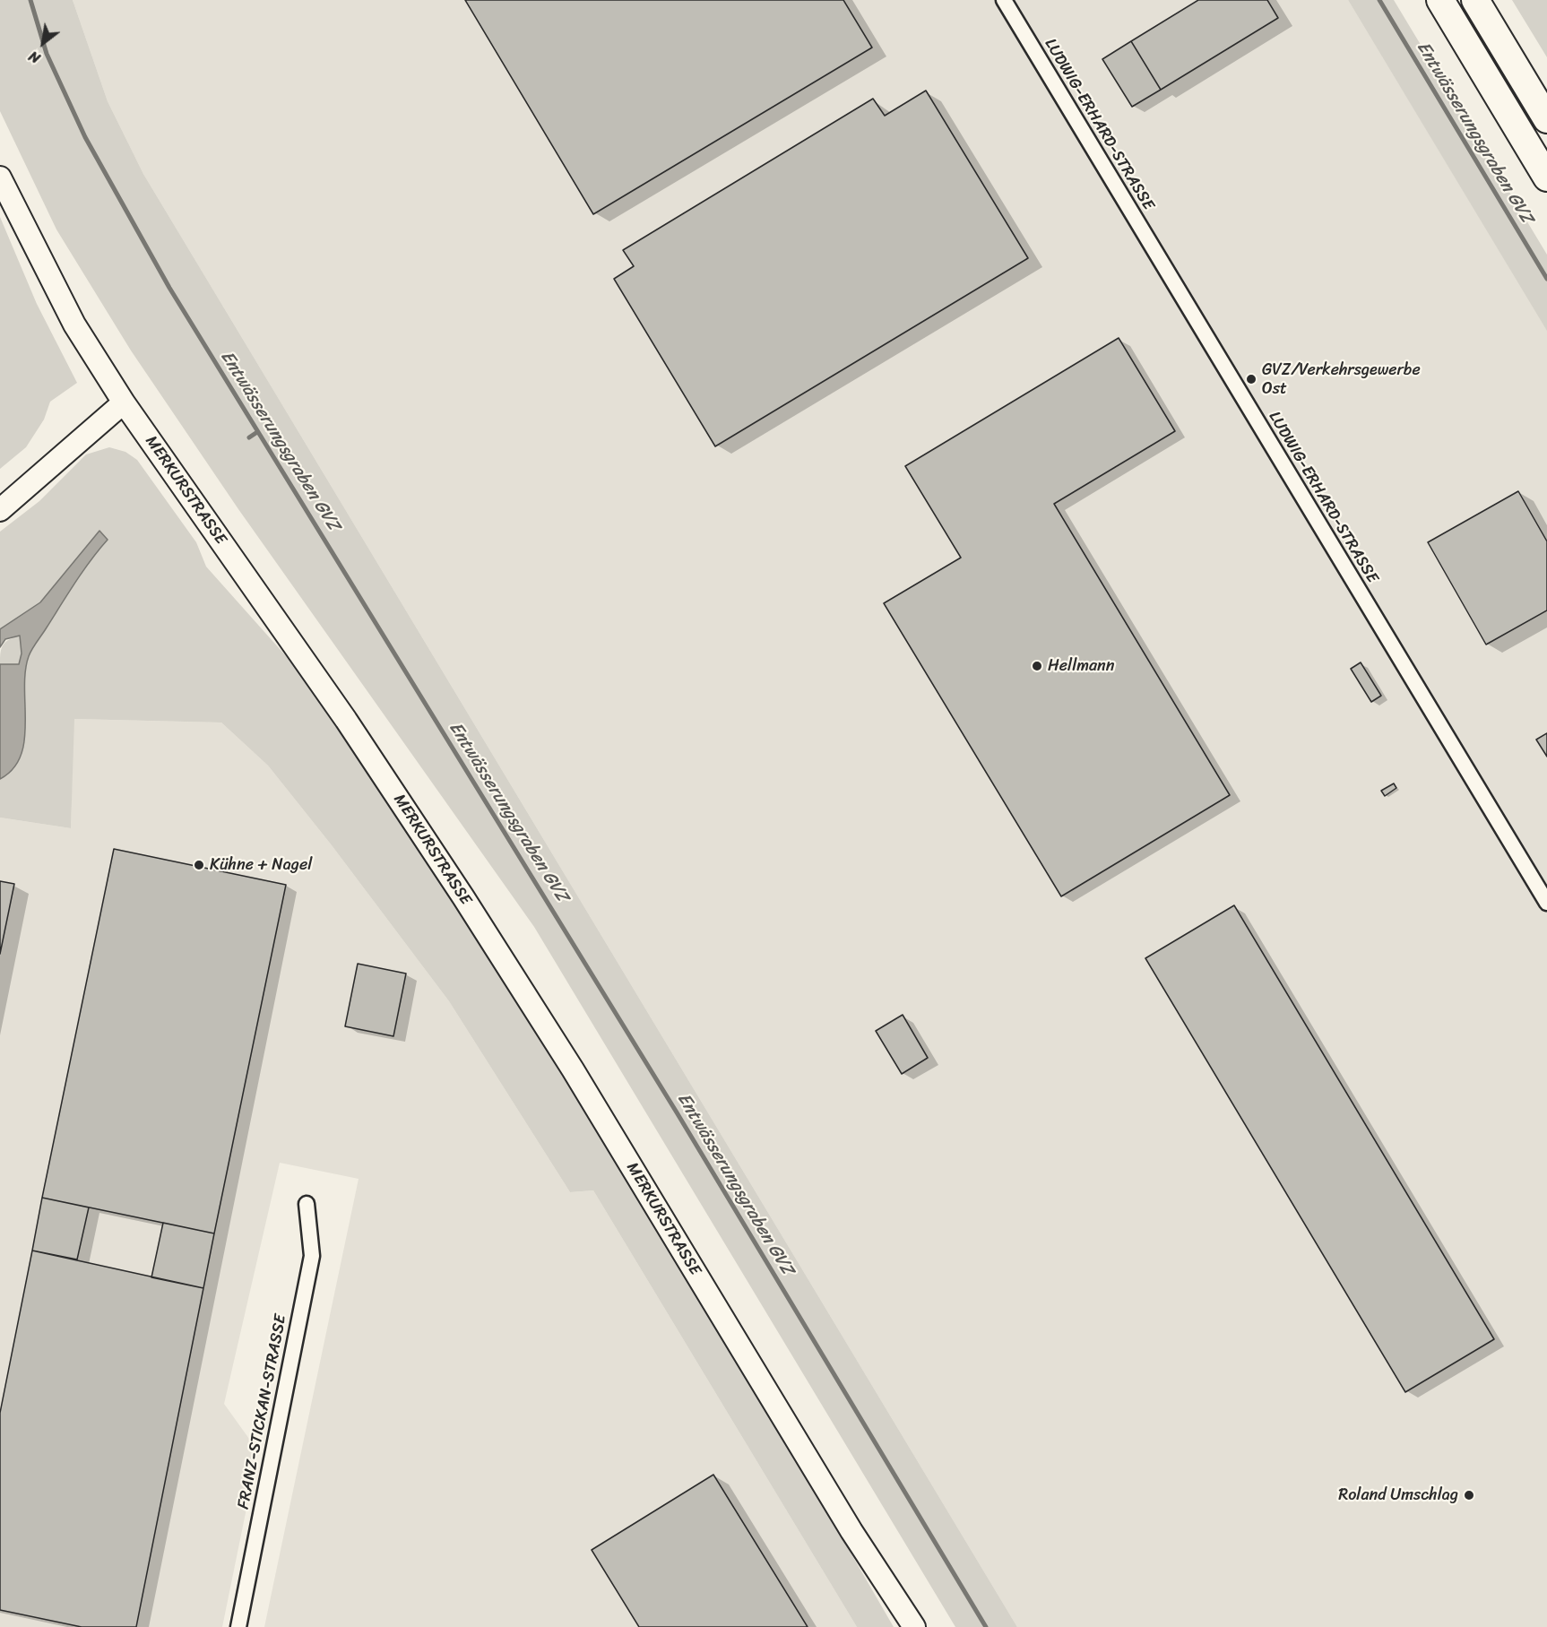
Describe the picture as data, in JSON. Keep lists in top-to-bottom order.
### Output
{
  "streets": {
    "street": ["LUDWIG-ERHARD-STRASSE", "MERKURSTRASSE", "FRANZ-STICKAN-STRASSE"]
  },
  "water": ["Entwässerungsgraben GVZ"],
  "places": [
    "GVZ/Verkehrsgewerbe Ost",
    "Hellmann",
    "Kühne + Nagel",
    "Roland Umschlag"
  ],
  "north": "bottom left"
}
